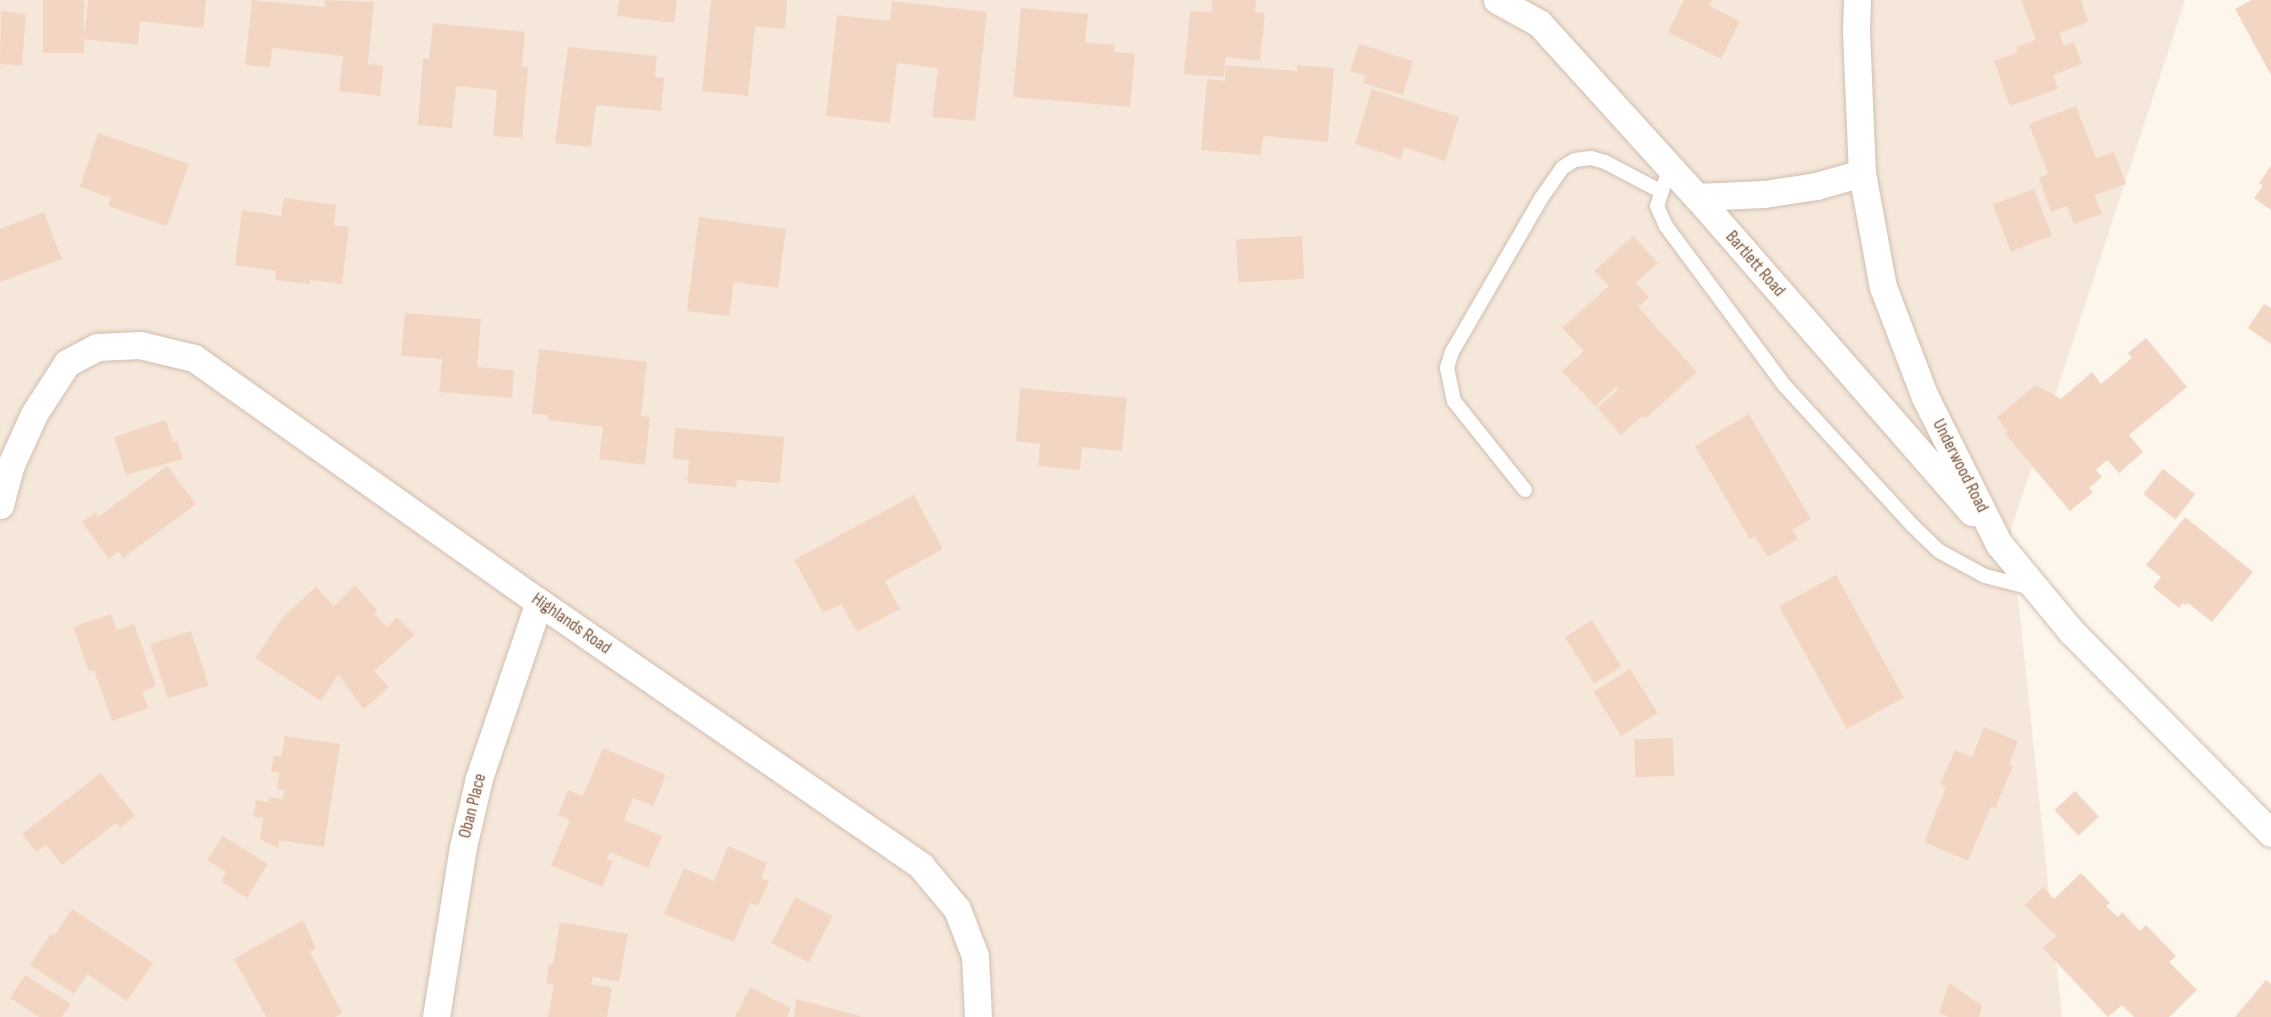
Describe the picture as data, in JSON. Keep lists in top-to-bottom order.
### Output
{
  "streets": {
    "street": [
      "Bartlett Road",
      "Underwood Road",
      "Highlands Road",
      "Oban Place"
    ]
  },
  "crossings": [
    ["Bartlett Road", "Underwood Road"],
    ["Highlands Road", "Oban Place"]
  ]
}
